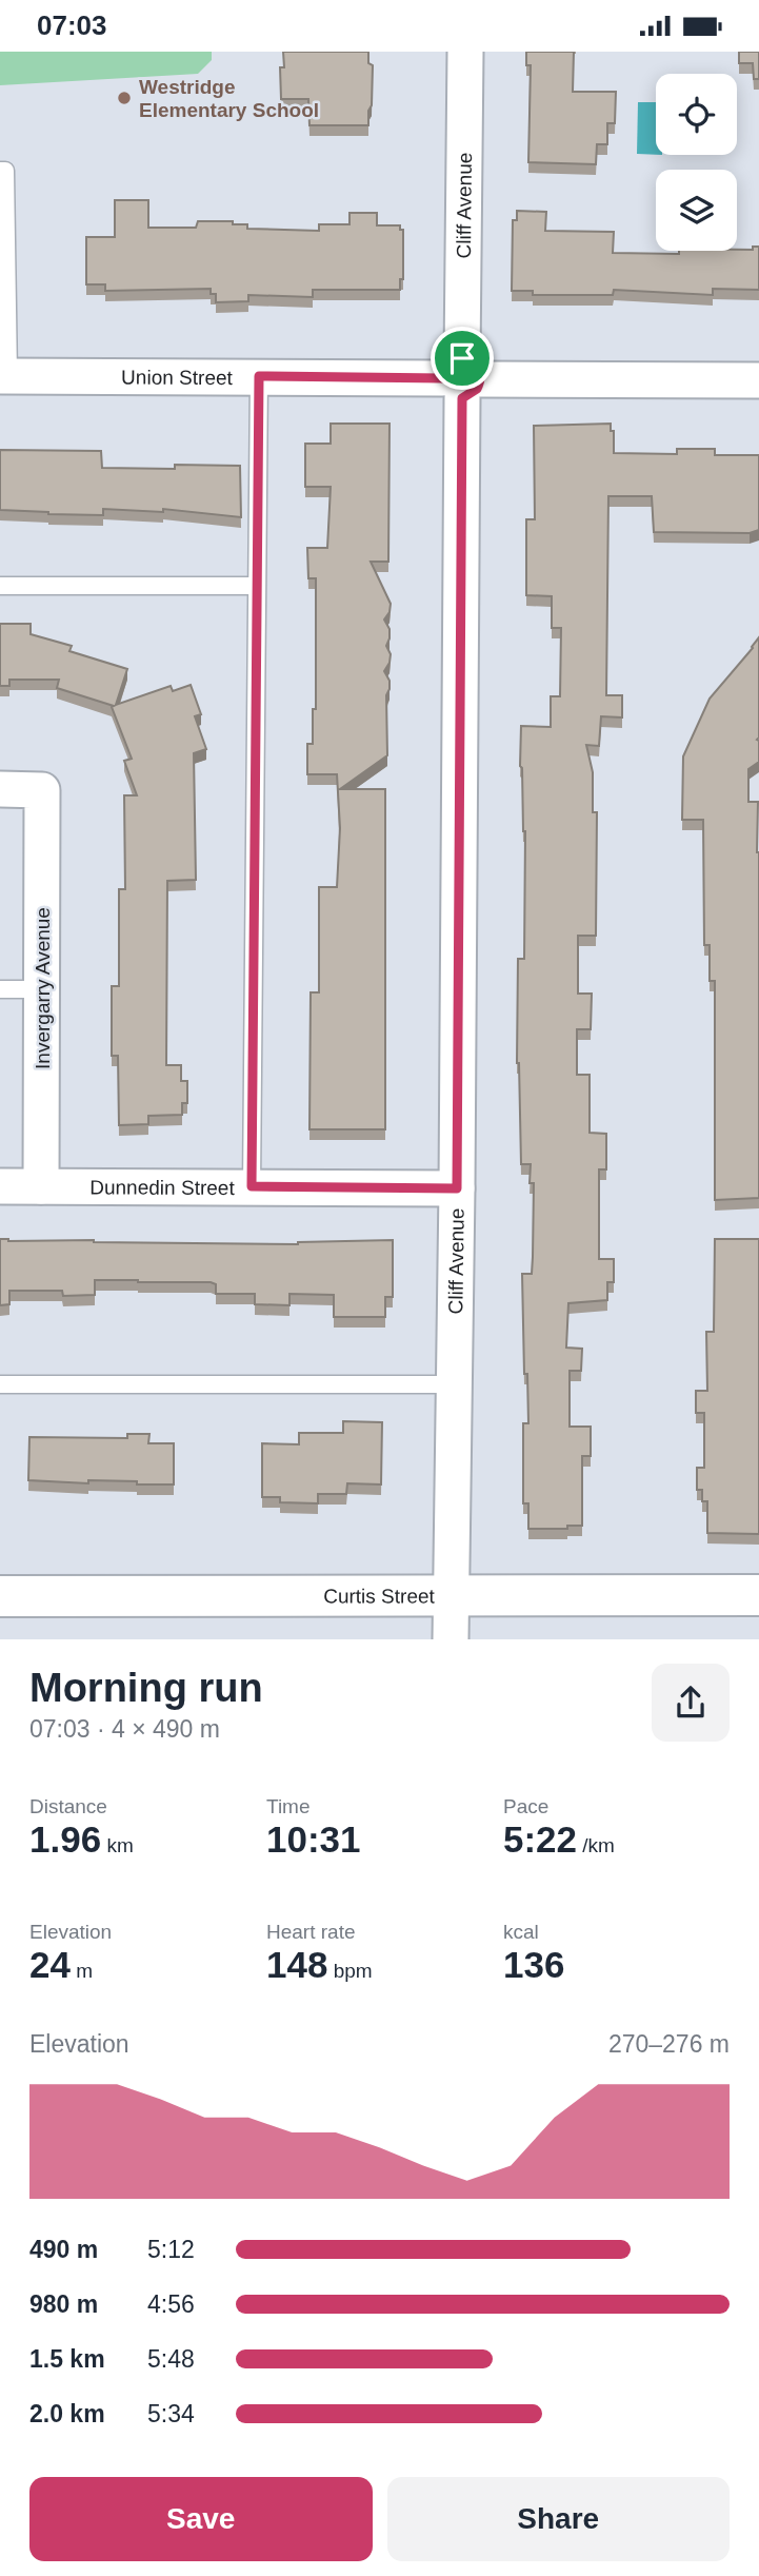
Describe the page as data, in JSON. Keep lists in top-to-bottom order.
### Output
{
  "streets": {
    "street": [
      "Cliff Avenue",
      "Union Street",
      "Invergarry Avenue",
      "Dunnedin Street",
      "Curtis Street"
    ]
  },
  "crossings": [
    ["Cliff Avenue", "Union Street"],
    ["Cliff Avenue", "Dunnedin Street"],
    ["Cliff Avenue", "Curtis Street"],
    ["Invergarry Avenue", "Dunnedin Street"]
  ],
  "places": ["Westridge Elementary School"],
  "page": {
    "status": "07:03",
    "heading": ["Morning run", "07:03 · 4 × 490 m"],
    "stats": [
      ["Distance", "1.96 km"],
      ["Time", "10:31"],
      ["Pace", "5:22 /km"],
      ["Elevation", "24 m"],
      ["Heart rate", "148 bpm"],
      ["kcal", "136"]
    ],
    "chart": ["Elevation", "270–276 m"],
    "list": [
      {
        "name": "490 m",
        "note": "5:12"
      },
      {
        "name": "980 m",
        "note": "4:56"
      },
      {
        "name": "1.5 km",
        "note": "5:48"
      },
      {
        "name": "2.0 km",
        "note": "5:34"
      }
    ],
    "buttons": ["Save", "Share"]
  }
}
